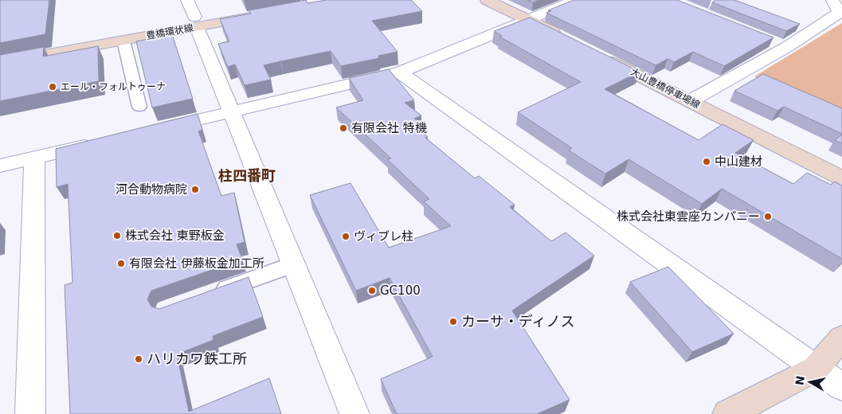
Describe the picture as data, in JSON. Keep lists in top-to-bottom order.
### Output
{
  "streets": {
    "main road": ["豊橋環状線", "大山豊橋停車場線"]
  },
  "districts": ["柱四番町"],
  "places": [
    "エール・フォルトゥーナ",
    "有限会社 特機",
    "中山建材",
    "河合動物病院",
    "株式会社東雲座カンパニー",
    "株式会社 東野板金",
    "ヴィブレ柱",
    "有限会社 伊藤板金加工所",
    "GC100",
    "カーサ・ディノス",
    "ハリカワ鉄工所"
  ],
  "north": "left"
}
